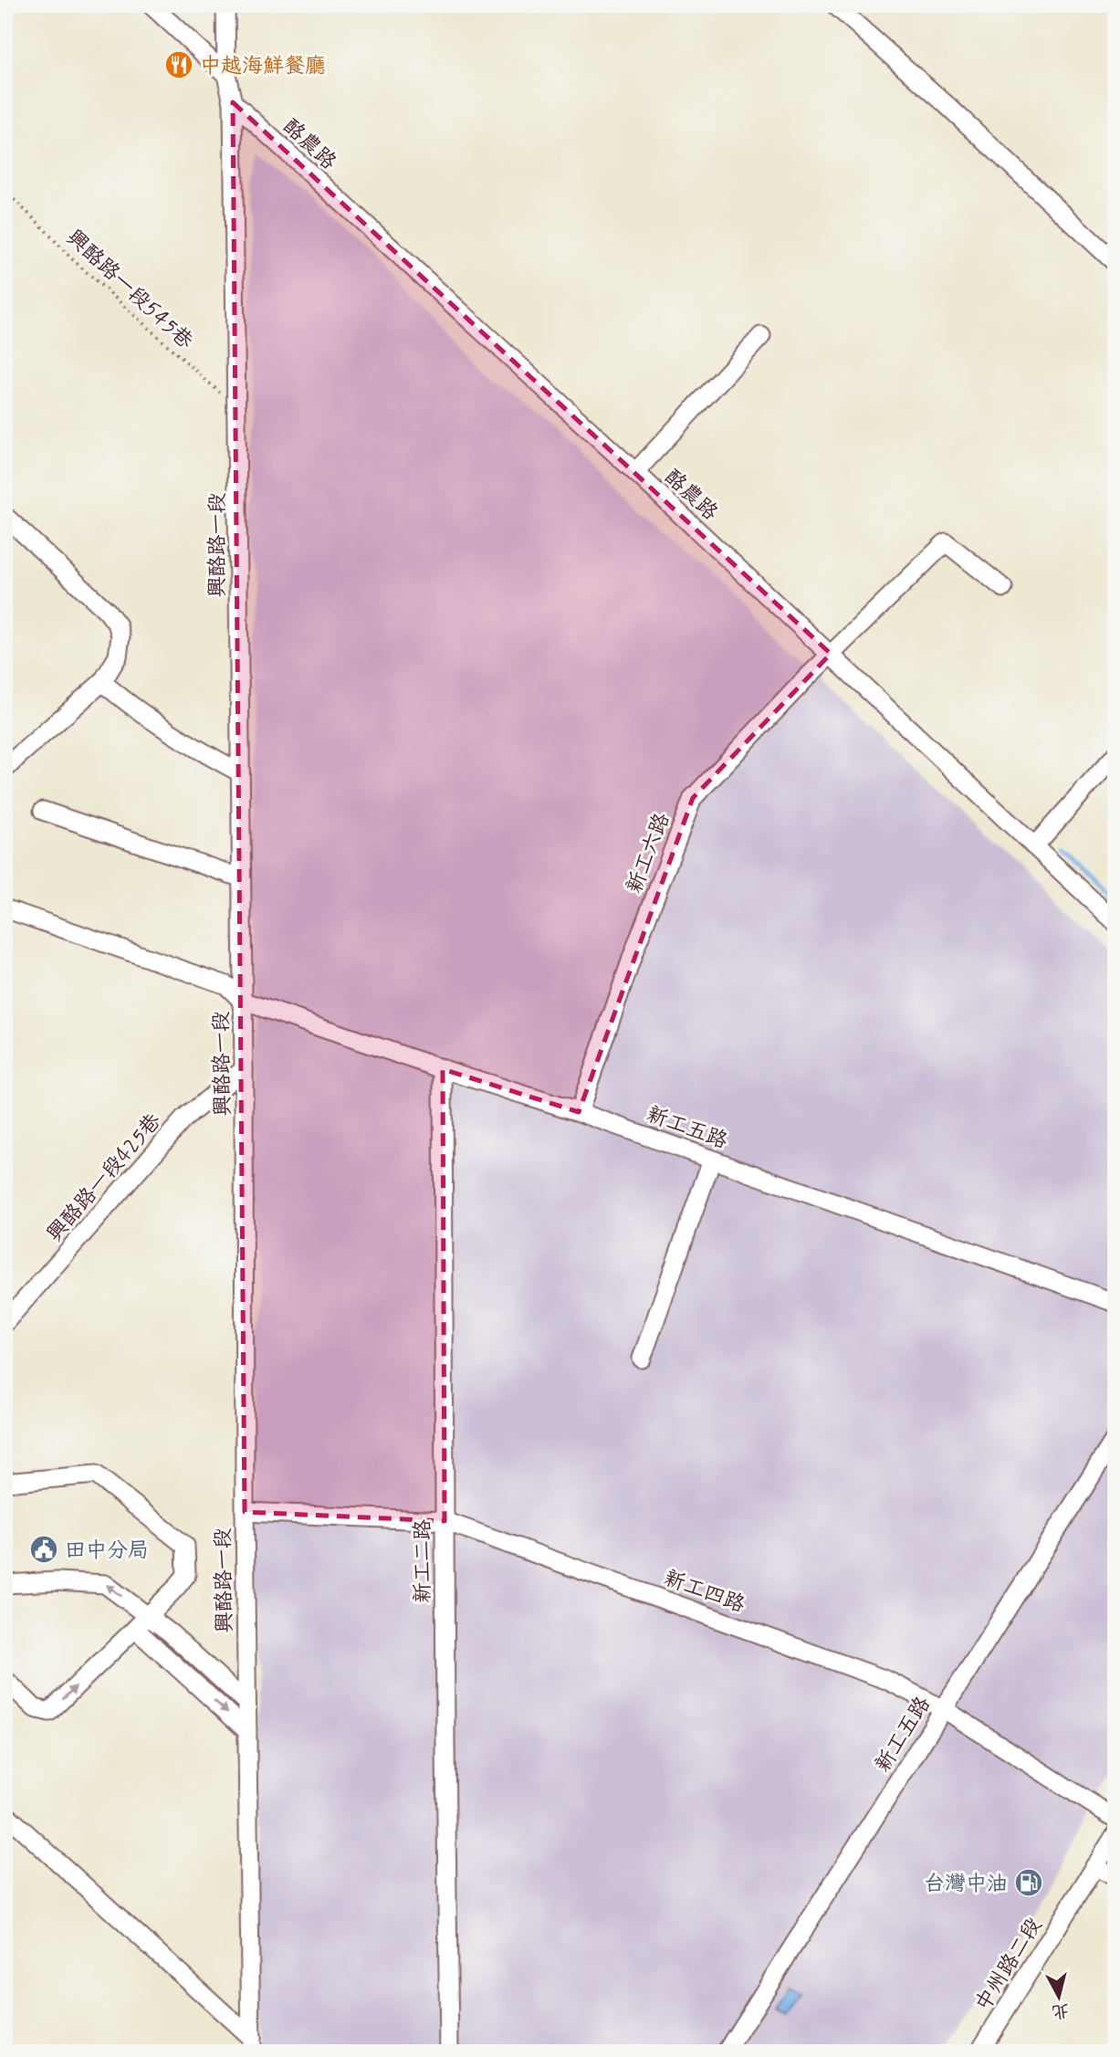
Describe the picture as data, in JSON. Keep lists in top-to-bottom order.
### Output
{
  "streets": {
    "street": [
      "酪農路",
      "興酪路一段",
      "新工六路",
      "新工五路",
      "興酪路一段425巷",
      "新工二路",
      "新工四路",
      "中州路二段"
    ],
    "path": ["興酪路一段545巷"]
  },
  "crossings": [
    ["酪農路", "興酪路一段"],
    ["酪農路", "新工六路"],
    ["興酪路一段545巷", "興酪路一段"],
    ["興酪路一段", "新工五路"],
    ["興酪路一段", "興酪路一段425巷"],
    ["興酪路一段", "新工四路"],
    ["新工六路", "新工五路"],
    ["新工五路", "新工二路"],
    ["新工五路", "新工四路"],
    ["新工二路", "新工四路"]
  ],
  "places": {
    "restaurant": ["中越海鮮餐廳"],
    "public building": ["田中分局"],
    "fuel station": ["台灣中油"]
  },
  "north": "bottom"
}
